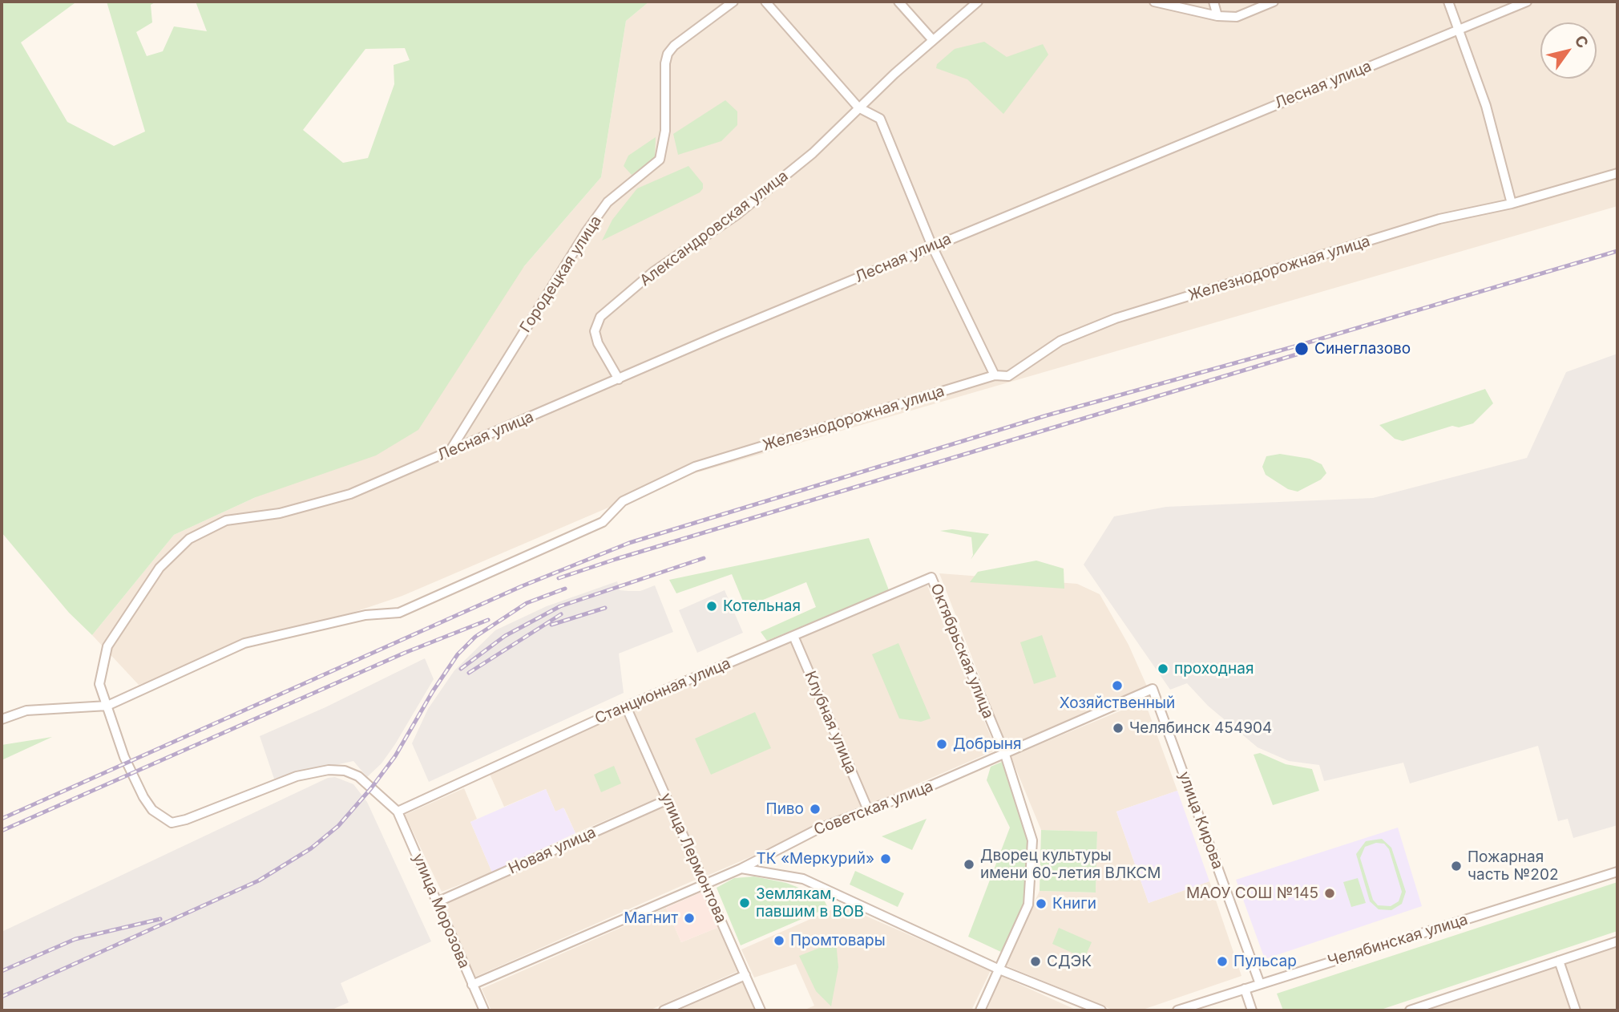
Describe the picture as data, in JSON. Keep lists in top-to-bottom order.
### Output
{
  "streets": {
    "street": [
      "Лесная улица",
      "Александровская улица",
      "Железнодорожная улица",
      "Городецкая улица",
      "Октябрьская улица",
      "Станционная улица",
      "Клубная улица",
      "Советская улица",
      "улица Кирова",
      "Новая улица",
      "улица Лермонтова",
      "улица Морозова",
      "Челябинская улица"
    ]
  },
  "crossings": [
    ["Лесная улица", "Александровская улица"],
    ["Лесная улица", "Железнодорожная улица"],
    ["Лесная улица", "Городецкая улица"],
    ["Лесная улица", "Станционная улица"],
    ["Лесная улица", "улица Морозова"],
    ["Октябрьская улица", "Станционная улица"],
    ["Октябрьская улица", "Советская улица"],
    ["Станционная улица", "Клубная улица"],
    ["Станционная улица", "улица Лермонтова"],
    ["Станционная улица", "улица Морозова"],
    ["Клубная улица", "Советская улица"],
    ["Советская улица", "улица Кирова"],
    ["Советская улица", "улица Лермонтова"],
    ["Советская улица", "улица Морозова"],
    ["улица Кирова", "Челябинская улица"],
    ["Новая улица", "улица Лермонтова"],
    ["Новая улица", "улица Морозова"]
  ],
  "places": [
    "Синеглазово",
    "Котельная",
    "проходная",
    "Хозяйственный",
    "Челябинск 454904",
    "Добрыня",
    "Пиво",
    "ТК «Меркурий»",
    "Дворец культуры имени 60-летия ВЛКСМ",
    "Пожарная часть №202",
    "МАОУ СОШ №145",
    "Землякам, павшим в ВОВ",
    "Книги",
    "Магнит",
    "Промтовары",
    "СДЭК",
    "Пульсар"
  ],
  "north": "top right"
}
